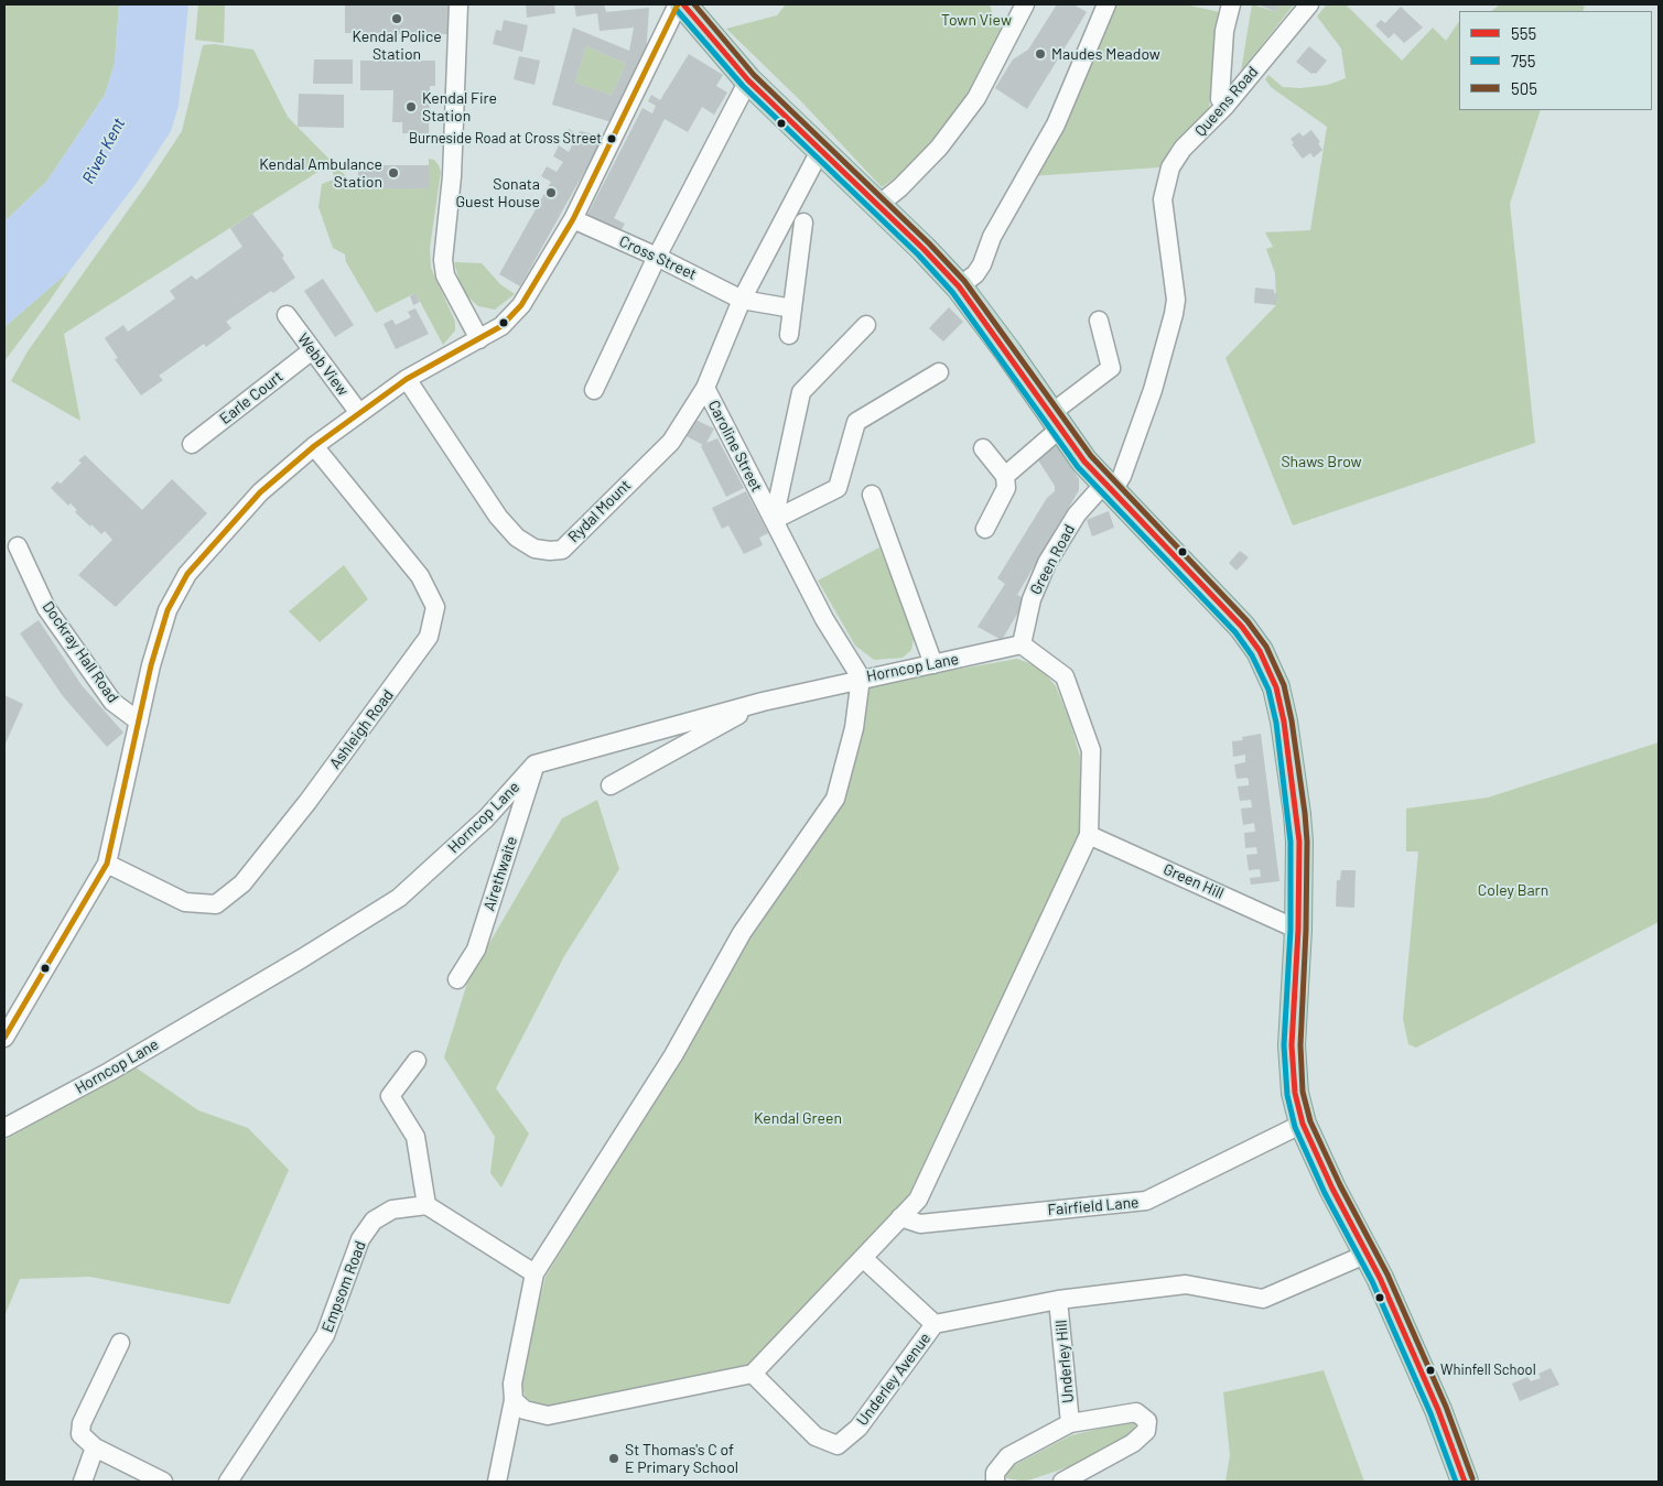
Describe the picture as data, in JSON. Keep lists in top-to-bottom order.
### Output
{
  "streets": {
    "street": [
      "Queens Road",
      "Cross Street",
      "Webb View",
      "Earle Court",
      "Caroline Street",
      "Rydal Mount",
      "Green Road",
      "Dockray Hall Road",
      "Horncop Lane",
      "Ashleigh Road",
      "Airethwaite",
      "Green Hill",
      "Fairfield Lane",
      "Empsom Road",
      "Underley Hill",
      "Underley Avenue"
    ]
  },
  "crossings": [
    ["Queens Road", "Green Road"],
    ["Cross Street", "Caroline Street"],
    ["Webb View", "Earle Court"],
    ["Caroline Street", "Rydal Mount"],
    ["Caroline Street", "Horncop Lane"],
    ["Green Road", "Horncop Lane"],
    ["Horncop Lane", "Airethwaite"]
  ],
  "water": ["River Kent"],
  "parks": [
    "Town View",
    "Shaws Brow",
    "Coley Barn",
    "Kendal Green"
  ],
  "places": [
    "Kendal Police Station",
    "Maudes Meadow",
    "Kendal Fire Station",
    "Burneside Road at Cross Street",
    "Kendal Ambulance Station",
    "Sonata Guest House",
    "Whinfell School",
    "St Thomas's C of E Primary School"
  ],
  "lines": ["transit line 555", "transit line 505", "transit line 755"],
  "legend": ["555", "755", "505"]
}
